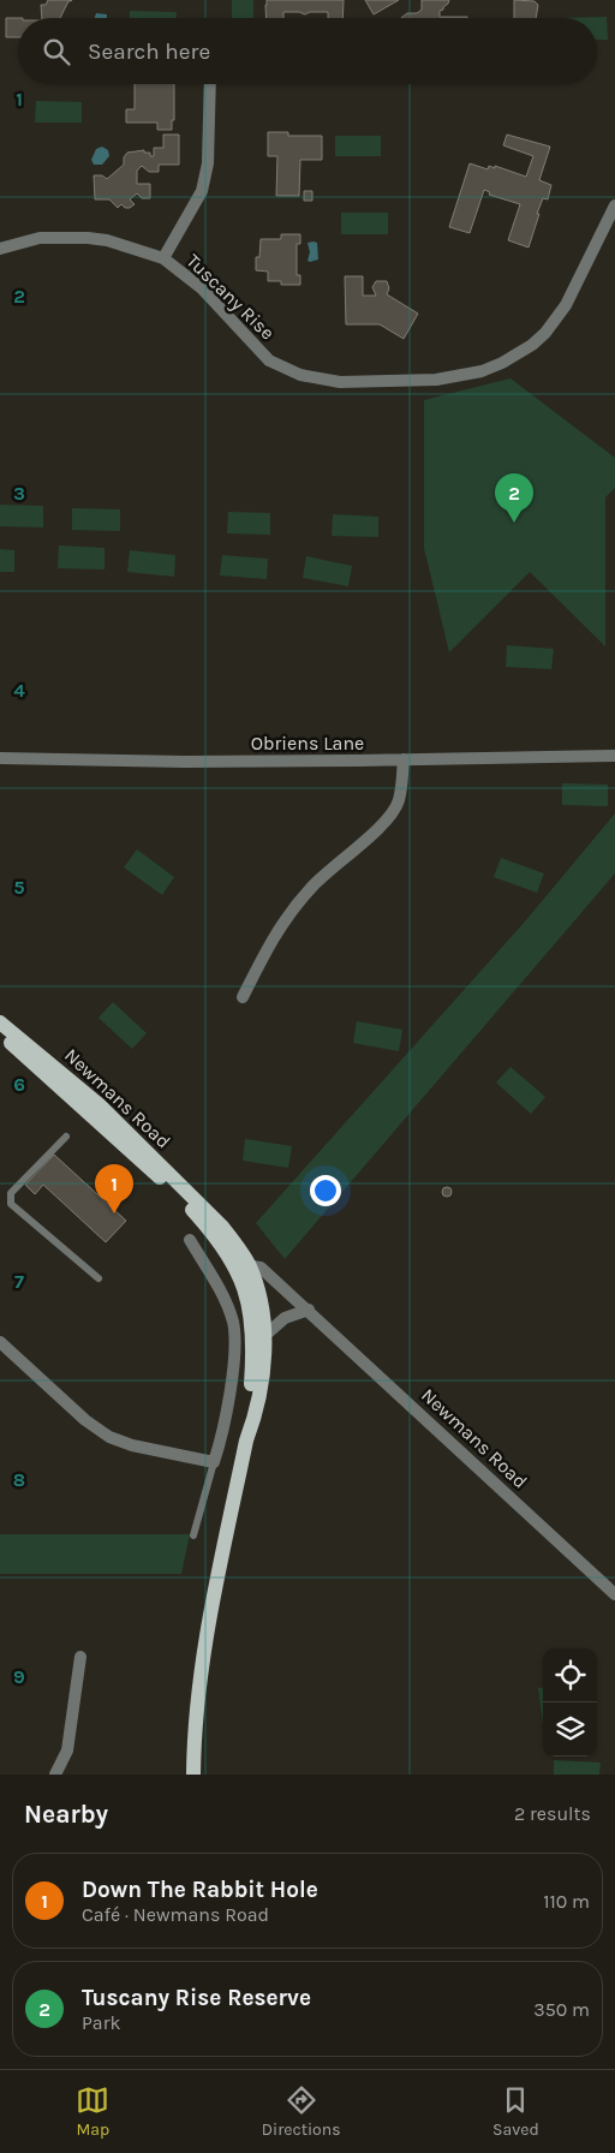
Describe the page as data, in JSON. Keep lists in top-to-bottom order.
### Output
{
  "streets": {
    "main road": ["Newmans Road"],
    "street": ["Tuscany Rise", "Obriens Lane"]
  },
  "page": {
    "search": "Search here",
    "pins": ["2", "1"],
    "heading": ["Nearby", "2 results"],
    "list": [
      {
        "mark": "1",
        "name": "Down The Rabbit Hole",
        "note": "Café · Newmans Road",
        "value": "110 m"
      },
      {
        "mark": "2",
        "name": "Tuscany Rise Reserve",
        "note": "Park",
        "value": "350 m"
      }
    ],
    "nav": ["Map", "Directions", "Saved"]
  },
  "grid": {
    "rows": [
      "1",
      "2",
      "3",
      "4",
      "5",
      "6",
      "7",
      "8",
      "9"
    ]
  }
}
